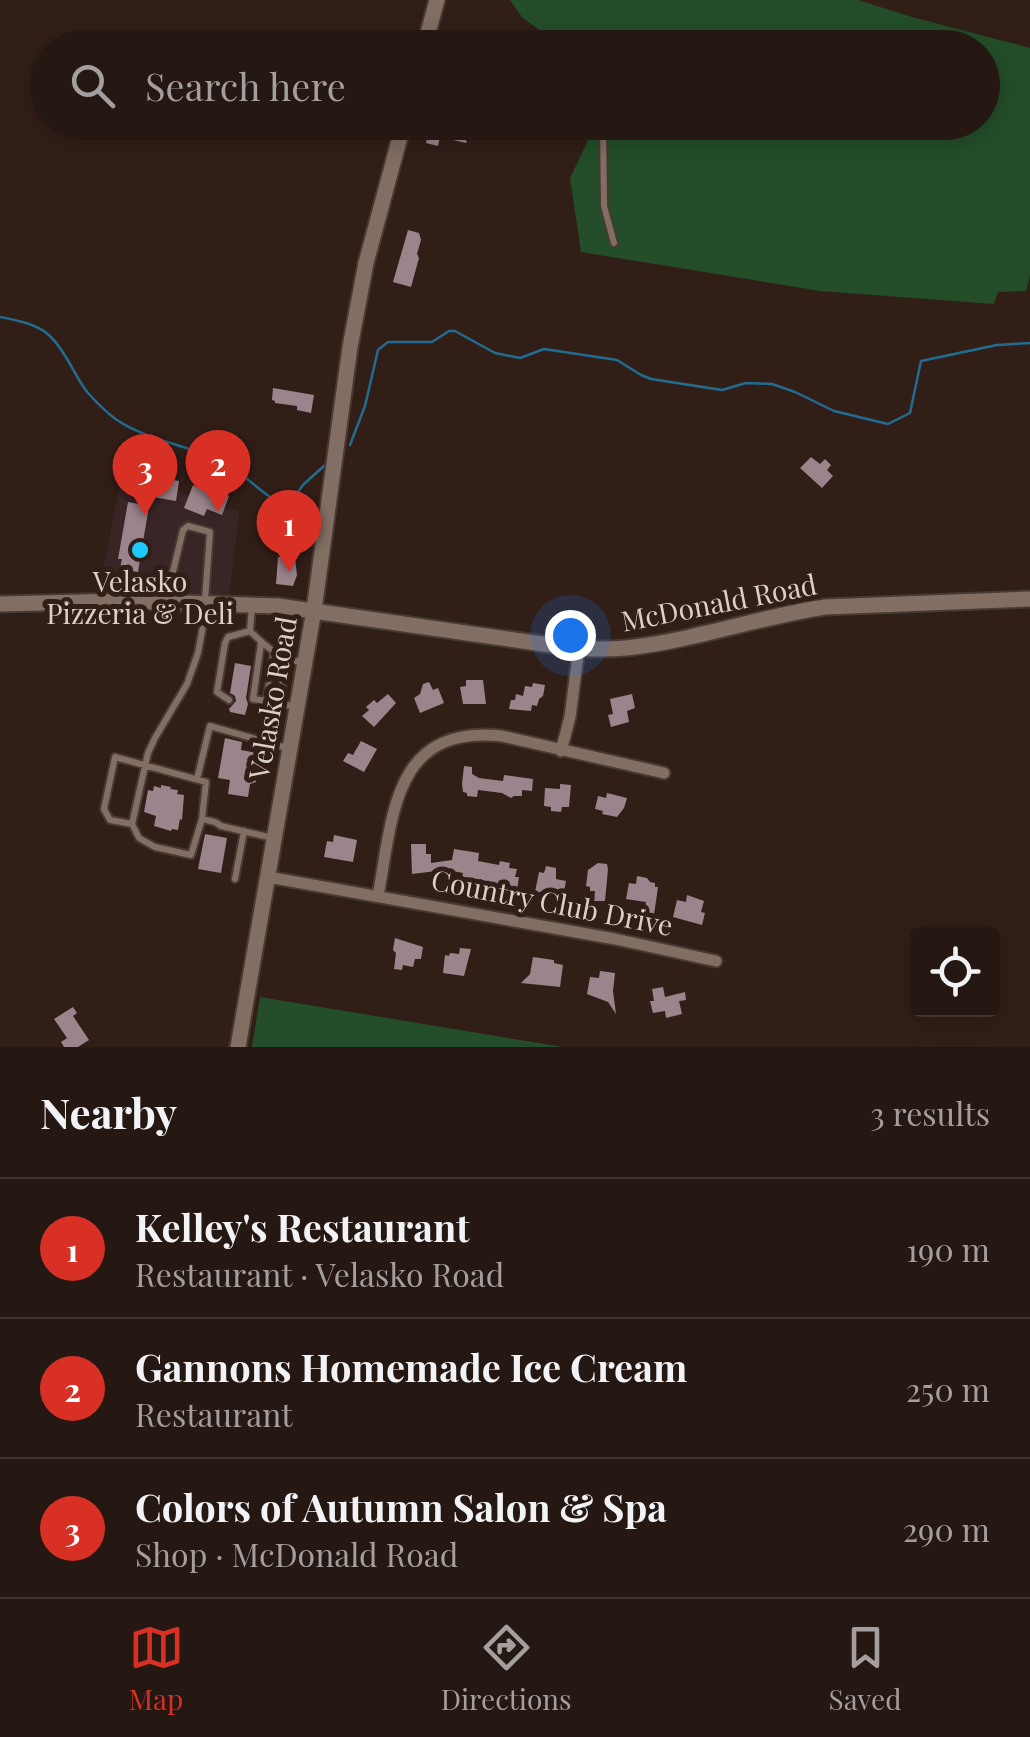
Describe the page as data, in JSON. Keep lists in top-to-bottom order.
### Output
{
  "streets": {
    "street": ["McDonald Road", "Velasko Road", "Country Club Drive"]
  },
  "crossings": [
    ["McDonald Road", "Velasko Road"],
    ["Velasko Road", "Country Club Drive"]
  ],
  "places": ["Velasko Pizzeria & Deli"],
  "page": {
    "search": "Search here",
    "pins": ["2", "3", "1"],
    "heading": ["Nearby", "3 results"],
    "list": [
      {
        "mark": "1",
        "name": "Kelley's Restaurant",
        "note": "Restaurant · Velasko Road",
        "value": "190 m"
      },
      {
        "mark": "2",
        "name": "Gannons Homemade Ice Cream",
        "note": "Restaurant",
        "value": "250 m"
      },
      {
        "mark": "3",
        "name": "Colors of Autumn Salon & Spa",
        "note": "Shop · McDonald Road",
        "value": "290 m"
      }
    ],
    "nav": ["Map", "Directions", "Saved"]
  }
}
